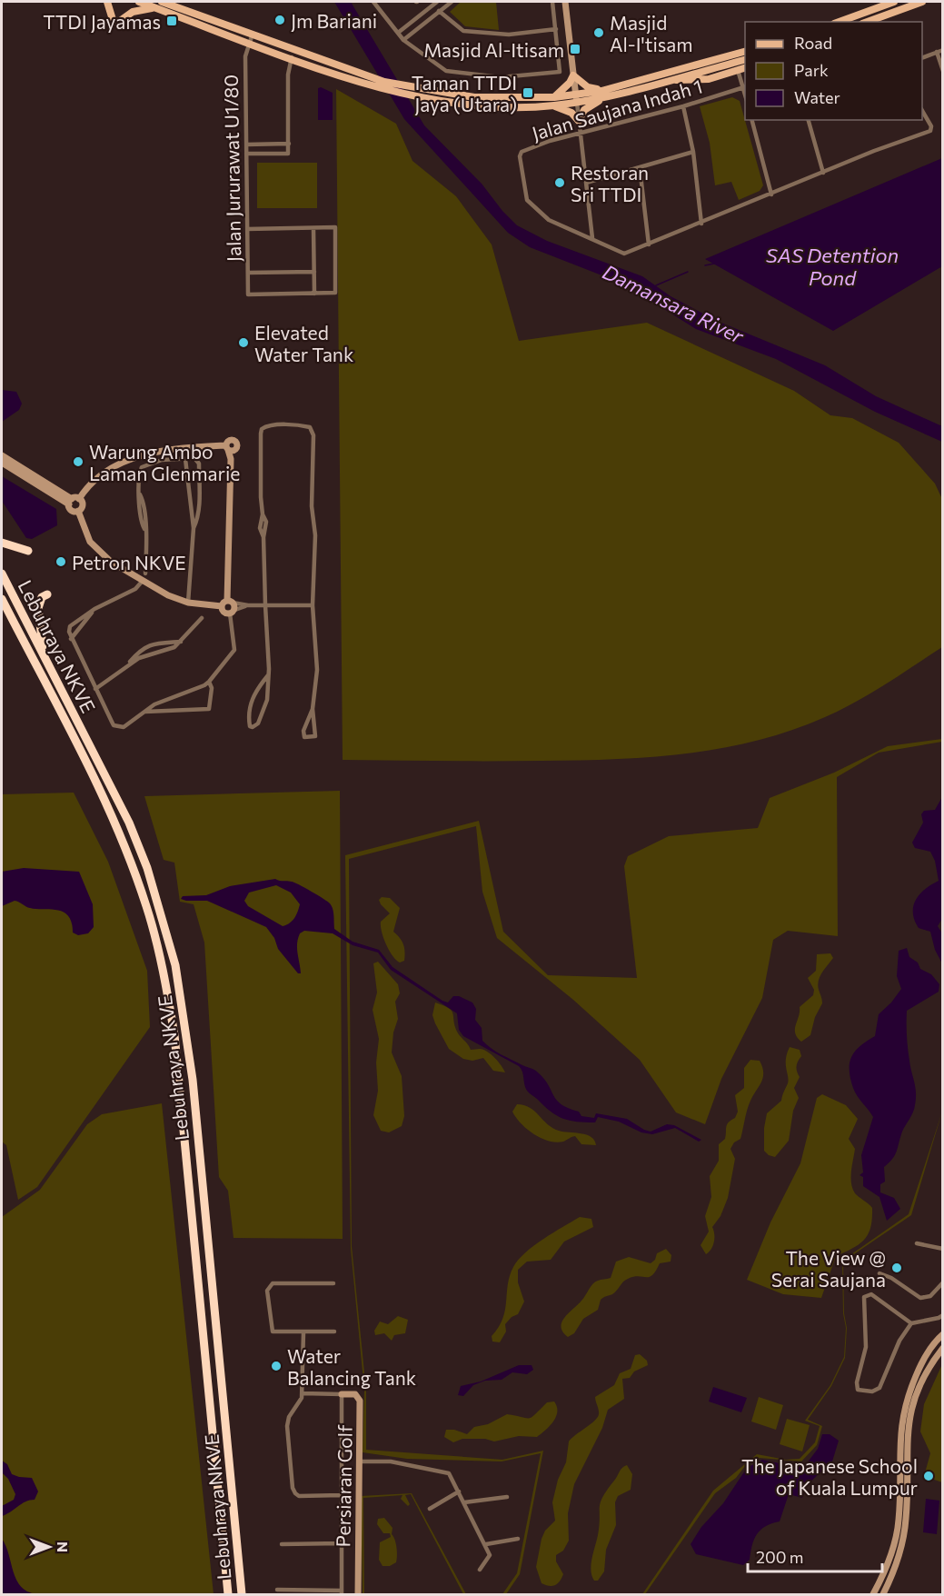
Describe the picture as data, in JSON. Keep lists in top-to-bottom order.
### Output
{
  "streets": {
    "highway": ["Lebuhraya NKVE"],
    "street": ["Jalan Saujana Indah 1", "Jalan Jururawat U1/80", "Persiaran Golf"]
  },
  "water": ["SAS Detention Pond", "Damansara River"],
  "places": {
    "other": [
      "Jm Bariani",
      "Masjid Al-I'tisam",
      "Restoran Sri TTDI",
      "Elevated Water Tank",
      "Warung Ambo Laman Glenmarie",
      "Petron NKVE",
      "The View @ Serai Saujana",
      "Water Balancing Tank",
      "The Japanese School of Kuala Lumpur"
    ],
    "transit": ["TTDI Jayamas", "Masjid Al-Itisam", "Taman TTDI Jaya (Utara)"]
  },
  "legend": ["Road", "Park", "Water"],
  "scale_bar": "200 m",
  "north": "right"
}
